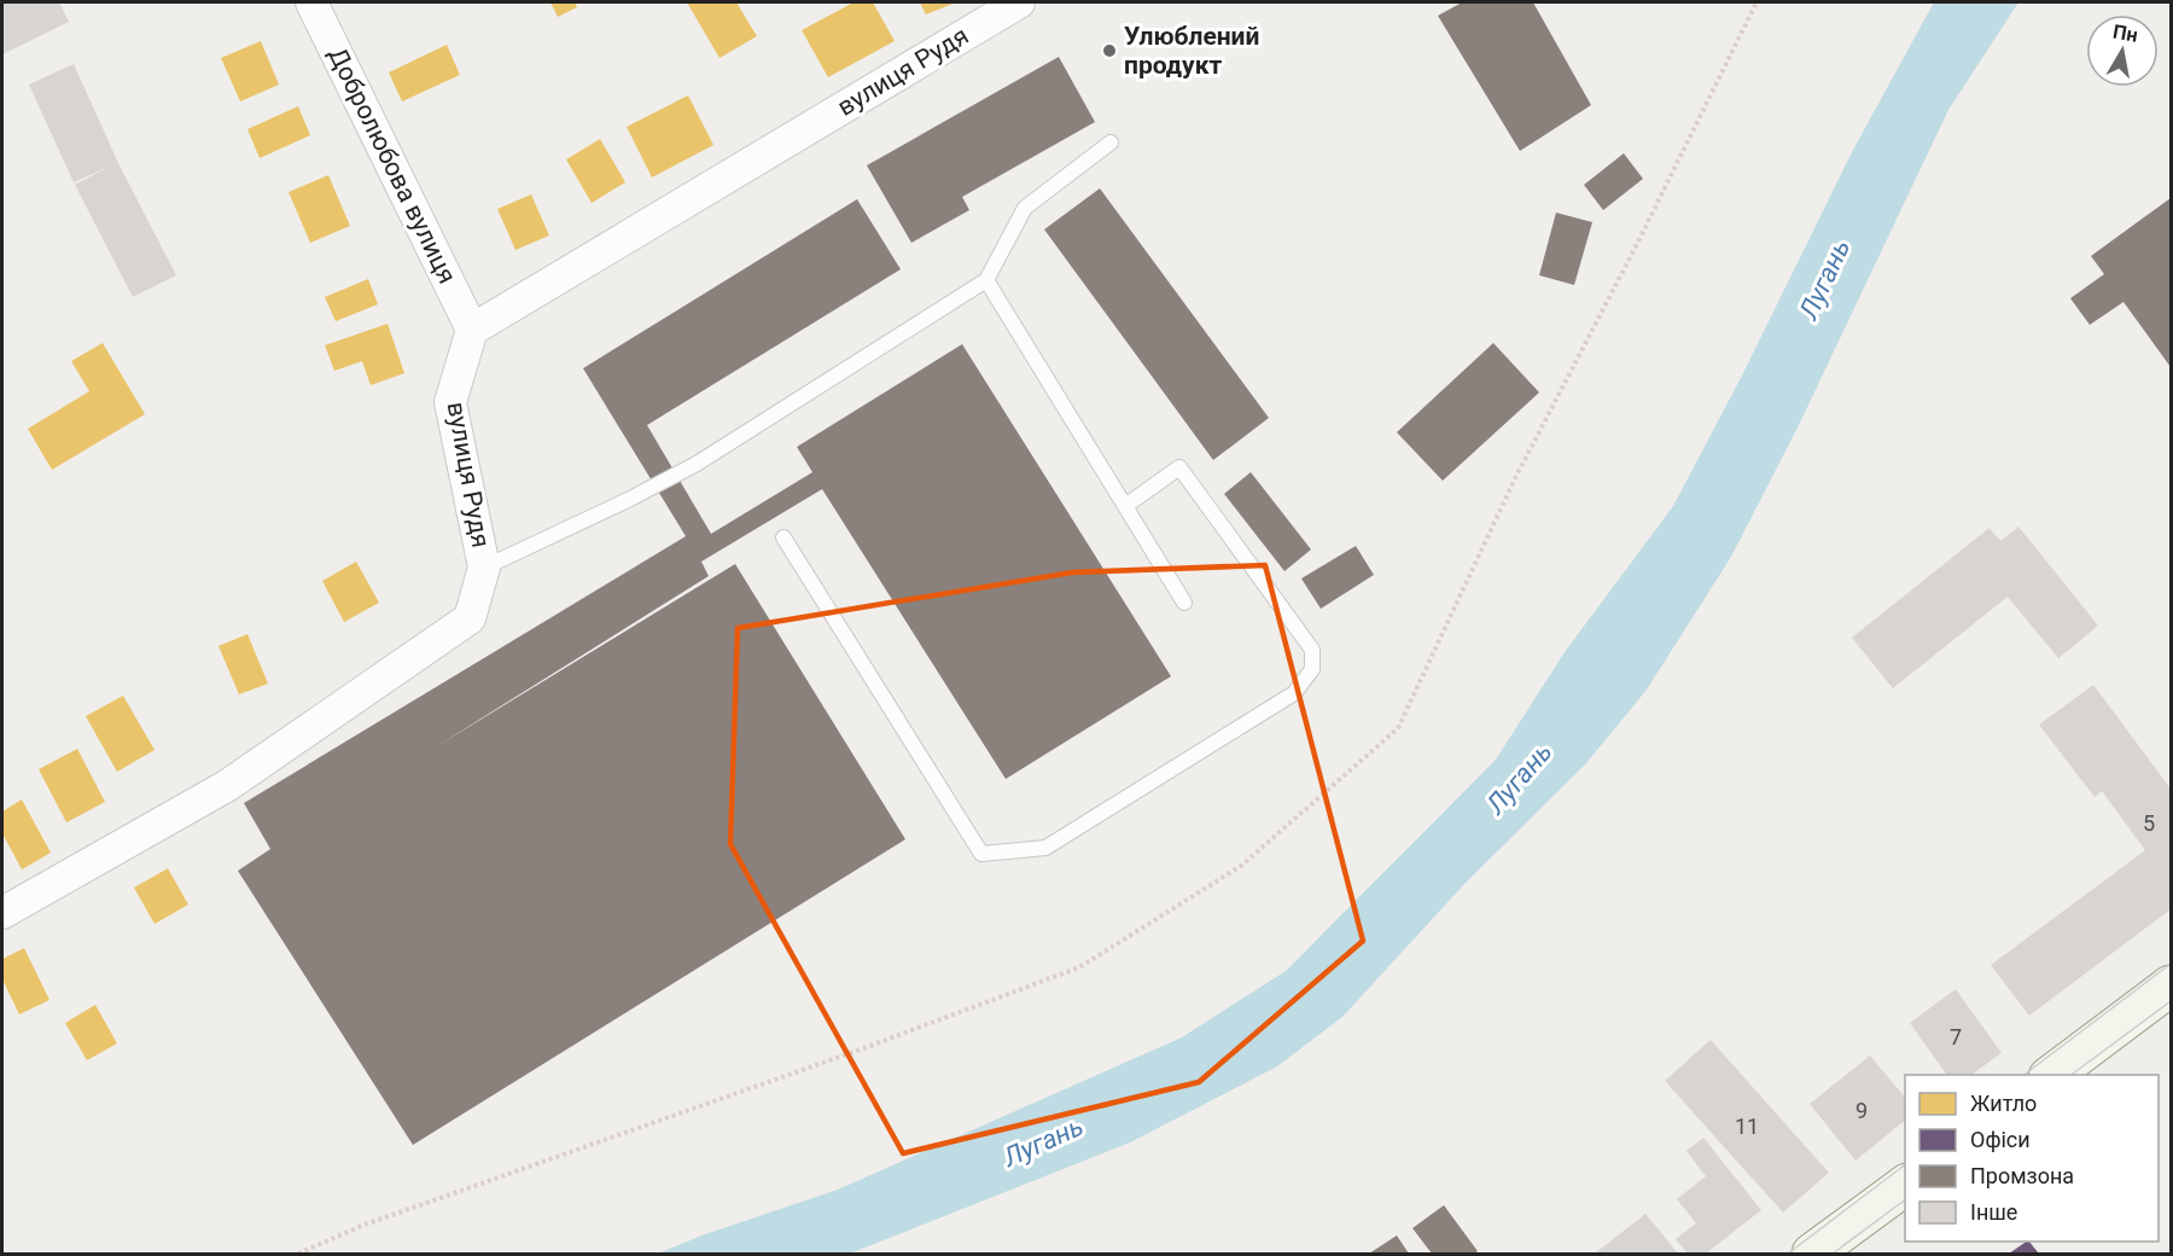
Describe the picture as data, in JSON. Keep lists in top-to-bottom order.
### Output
{
  "streets": {
    "street": ["вулиця Рудя", "Добролюбова вулиця"]
  },
  "crossings": [
    ["вулиця Рудя", "Добролюбова вулиця"]
  ],
  "water": ["Лугань"],
  "places": ["Улюблений продукт"],
  "house_numbers": [
    "5",
    "7",
    "9",
    "11"
  ],
  "legend": [
    "Житло",
    "Офіси",
    "Промзона",
    "Інше"
  ],
  "north": "top"
}
